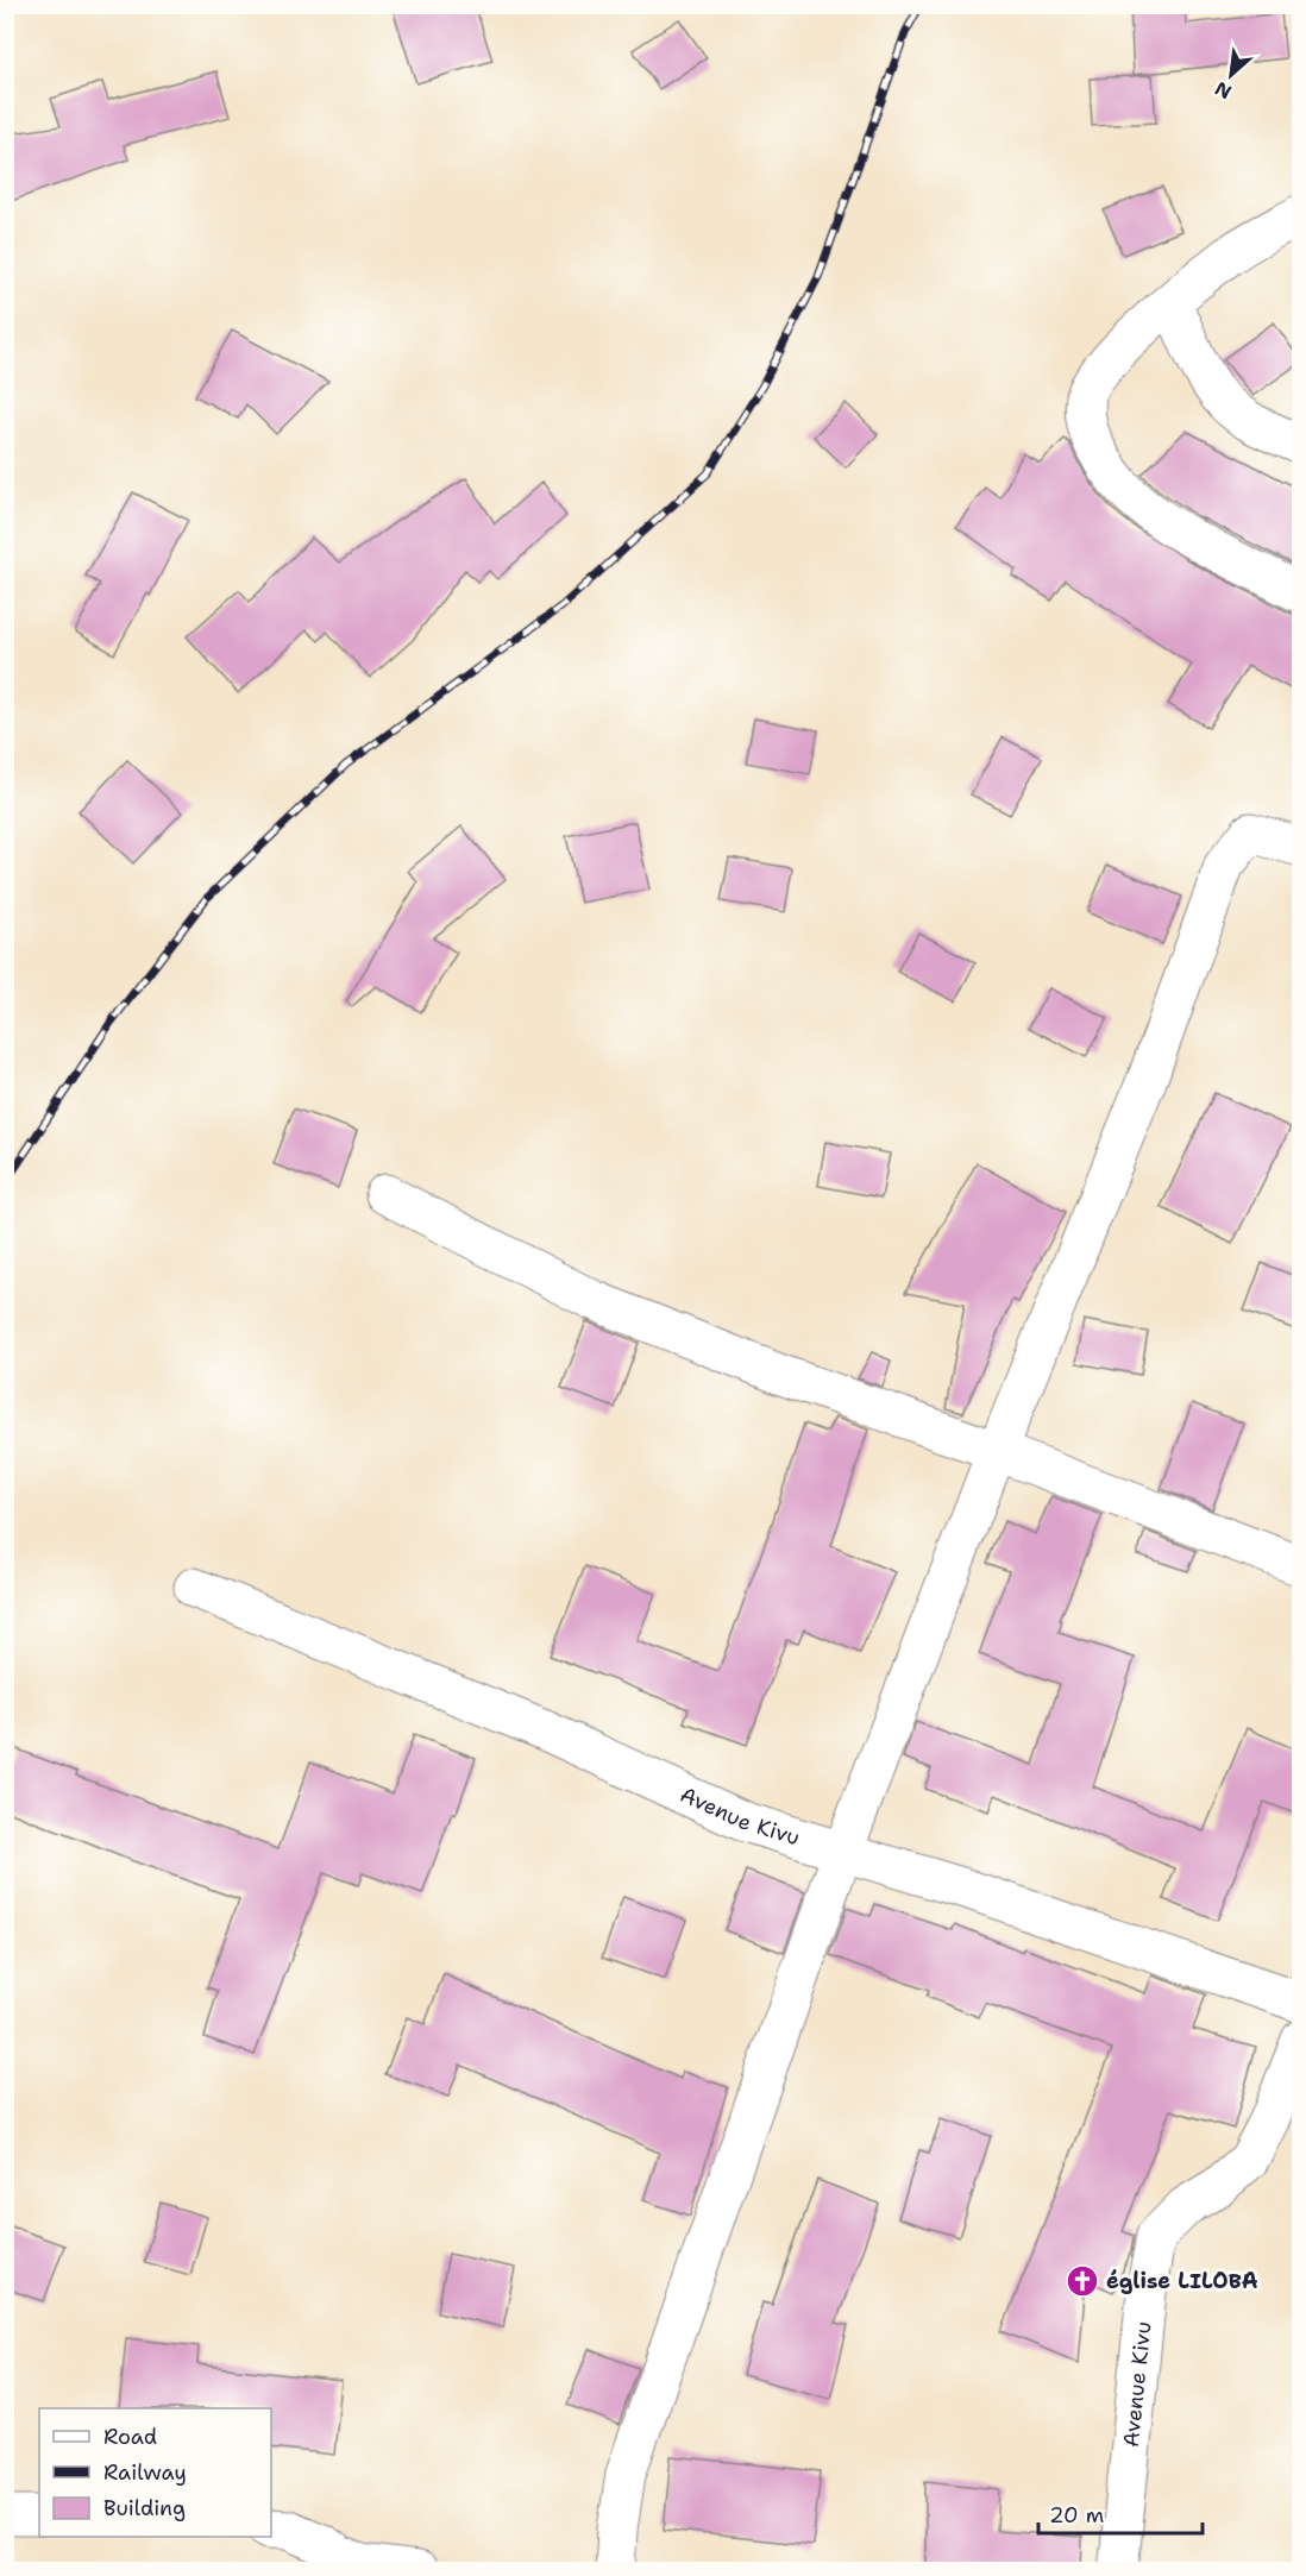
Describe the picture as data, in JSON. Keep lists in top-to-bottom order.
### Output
{
  "streets": {
    "street": ["Avenue Kivu"]
  },
  "places": {
    "church": ["église LILOBA"]
  },
  "legend": ["Road", "Railway", "Building"],
  "scale_bar": "20 m",
  "north": "bottom left"
}
